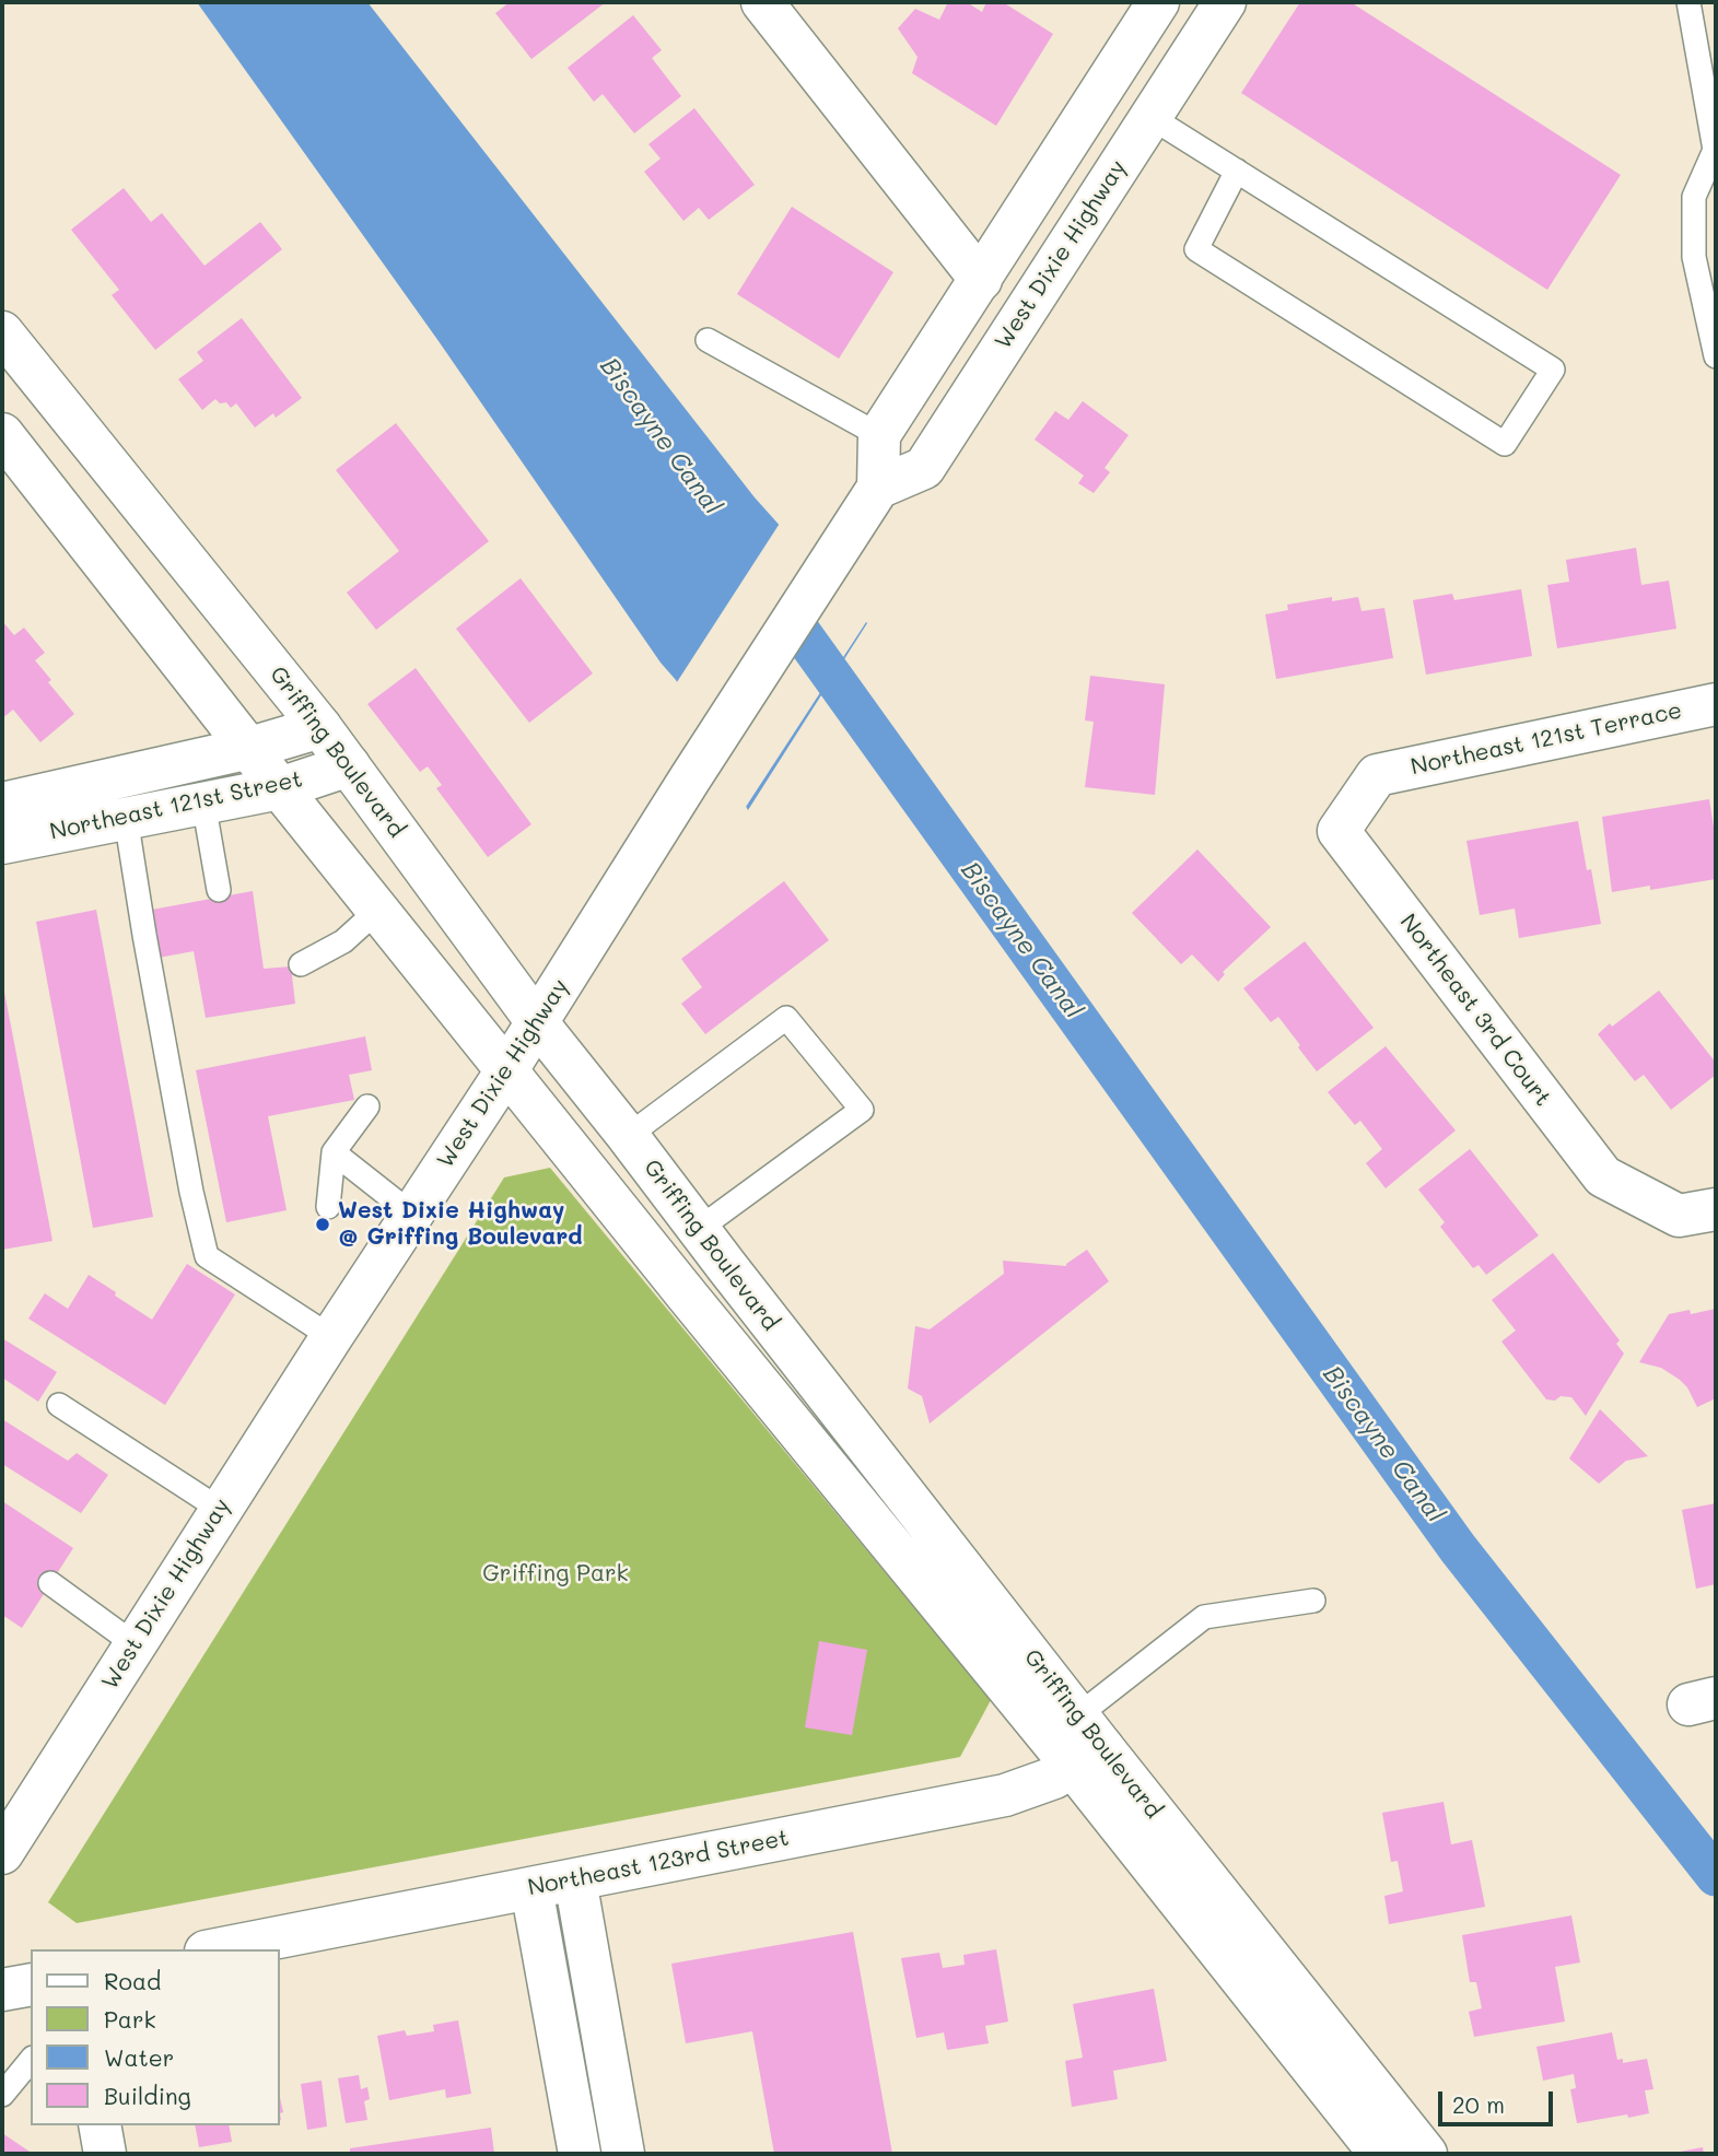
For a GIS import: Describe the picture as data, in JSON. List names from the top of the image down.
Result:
{
  "streets": {
    "street": [
      "West Dixie Highway",
      "Northeast 121st Terrace",
      "Griffing Boulevard",
      "Northeast 121st Street",
      "Northeast 3rd Court",
      "Northeast 123rd Street"
    ]
  },
  "crossings": [
    ["West Dixie Highway", "Griffing Boulevard"],
    ["Northeast 121st Terrace", "Northeast 3rd Court"],
    ["Griffing Boulevard", "Northeast 121st Street"],
    ["Griffing Boulevard", "Northeast 123rd Street"]
  ],
  "water": ["Biscayne Canal"],
  "parks": ["Griffing Park"],
  "places": ["West Dixie Highway @ Griffing Boulevard"],
  "legend": [
    "Road",
    "Park",
    "Water",
    "Building"
  ],
  "scale_bar": "20 m"
}
